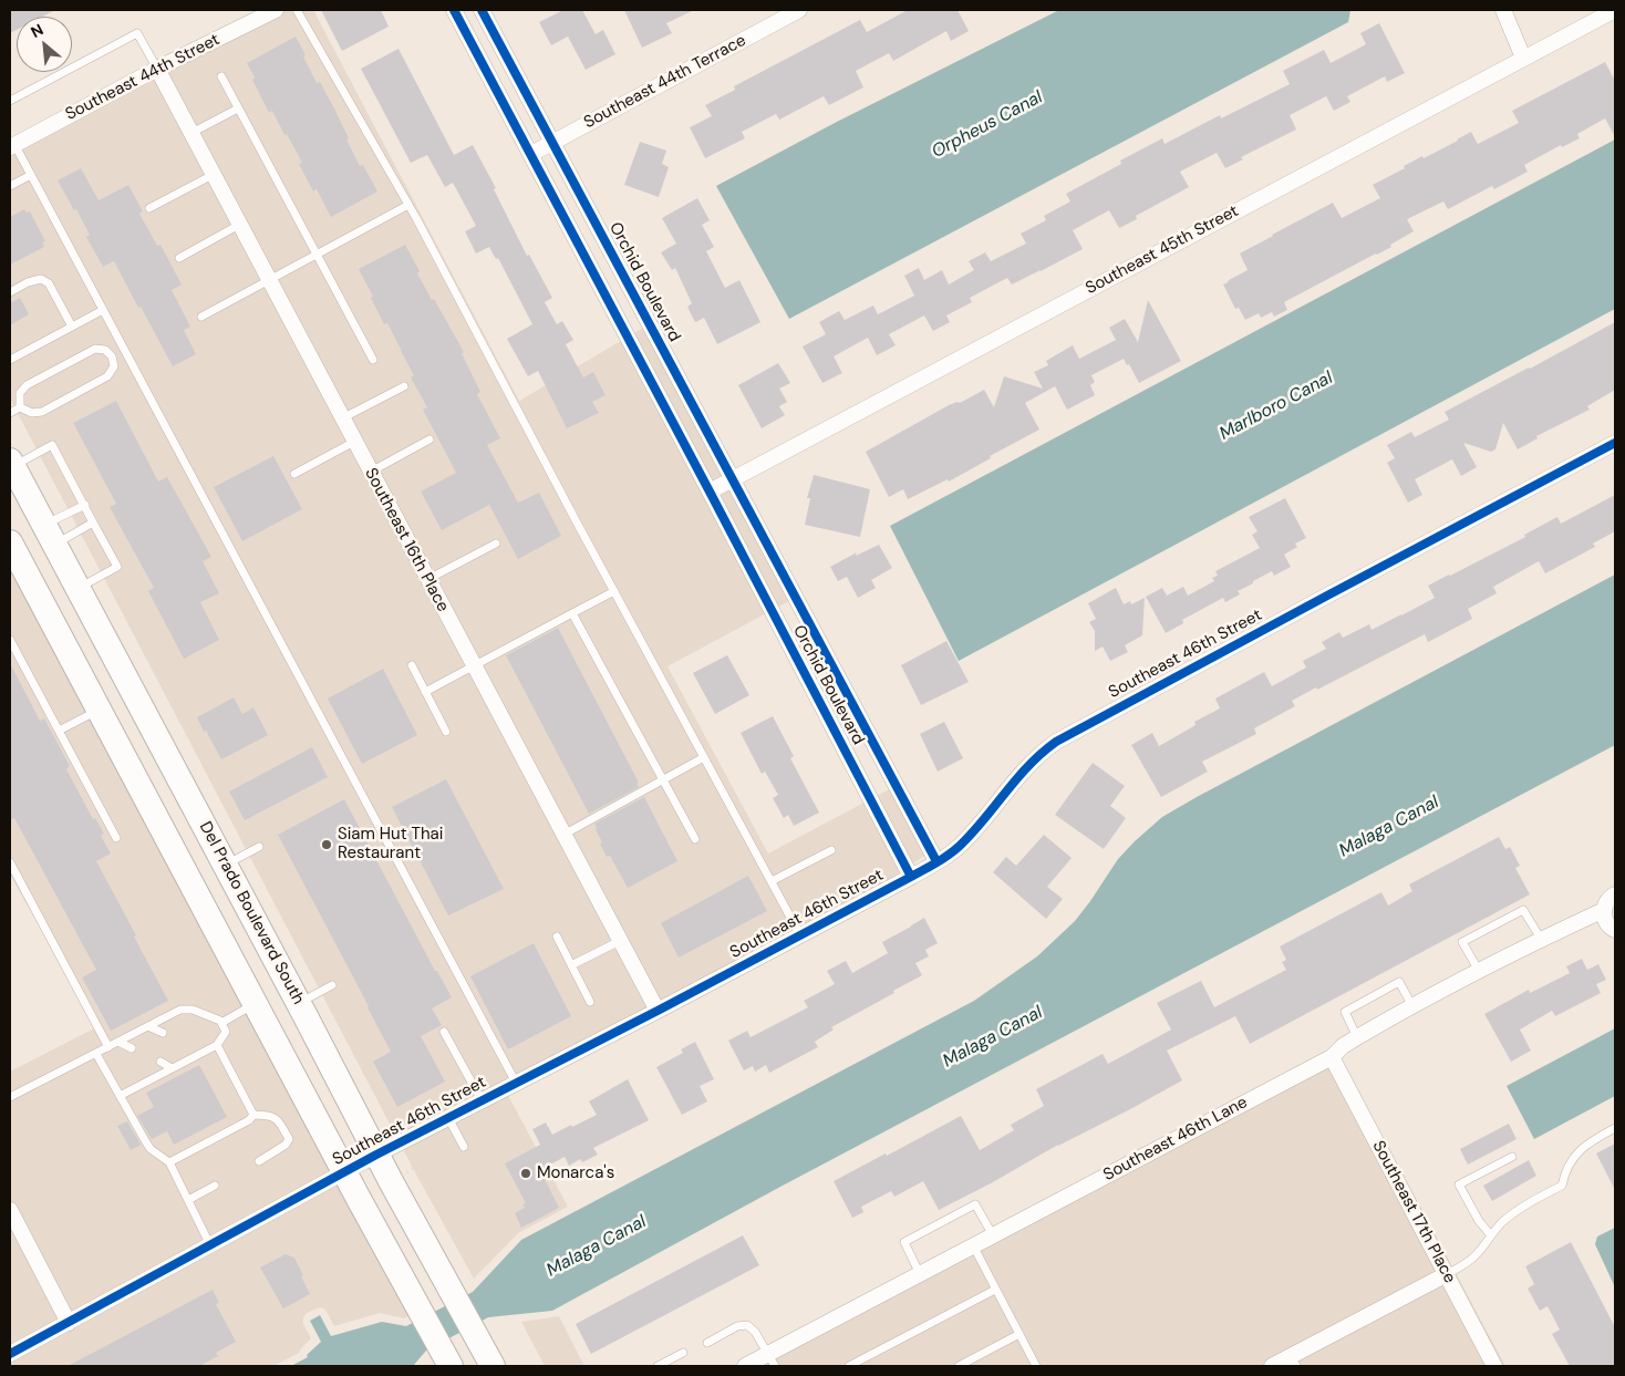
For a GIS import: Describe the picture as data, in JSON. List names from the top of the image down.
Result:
{
  "streets": {
    "main road": ["Del Prado Boulevard South"],
    "street": [
      "Southeast 44th Street",
      "Southeast 44th Terrace",
      "Southeast 45th Street",
      "Orchid Boulevard",
      "Southeast 16th Place",
      "Southeast 46th Street",
      "Southeast 46th Lane",
      "Southeast 17th Place"
    ]
  },
  "crossings": [
    ["Southeast 44th Street", "Southeast 16th Place"],
    ["Southeast 44th Terrace", "Orchid Boulevard"],
    ["Southeast 45th Street", "Orchid Boulevard"],
    ["Orchid Boulevard", "Southeast 46th Street"],
    ["Southeast 16th Place", "Southeast 46th Street"],
    ["Southeast 46th Street", "Del Prado Boulevard South"],
    ["Southeast 46th Lane", "Southeast 17th Place"]
  ],
  "water": ["Orpheus Canal", "Marlboro Canal", "Malaga Canal"],
  "places": ["Siam Hut Thai Restaurant", "Monarca's"],
  "north": "top left"
}
